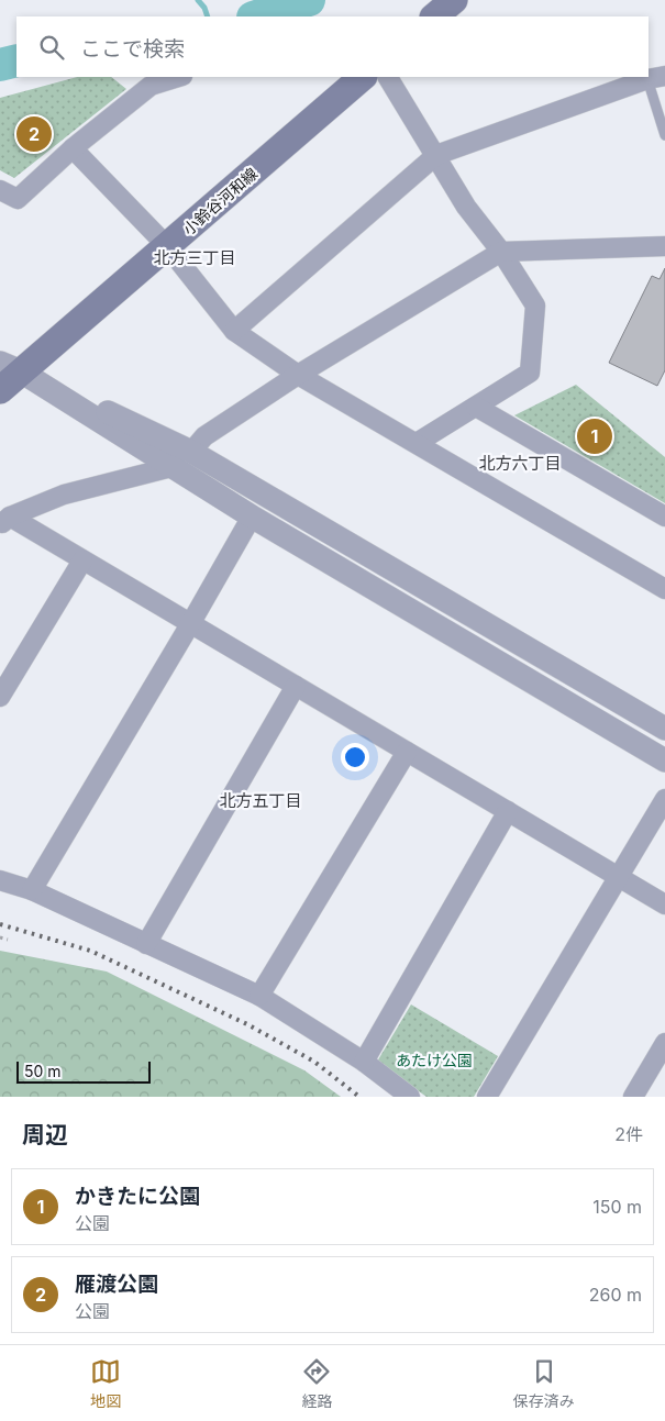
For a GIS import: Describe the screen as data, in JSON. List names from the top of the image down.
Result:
{
  "streets": {
    "main road": ["小鈴谷河和線"]
  },
  "districts": ["北方三丁目", "北方六丁目", "北方五丁目"],
  "parks": ["あたけ公園"],
  "scale_bar": "50 m",
  "page": {
    "search": "ここで検索",
    "pins": ["2", "1"],
    "scale": "50 m",
    "heading": ["周辺", "2件"],
    "list": [
      {
        "mark": "1",
        "name": "かきたに公園",
        "note": "公園",
        "value": "150 m"
      },
      {
        "mark": "2",
        "name": "雁渡公園",
        "note": "公園",
        "value": "260 m"
      }
    ],
    "nav": ["地図", "経路", "保存済み"]
  }
}
